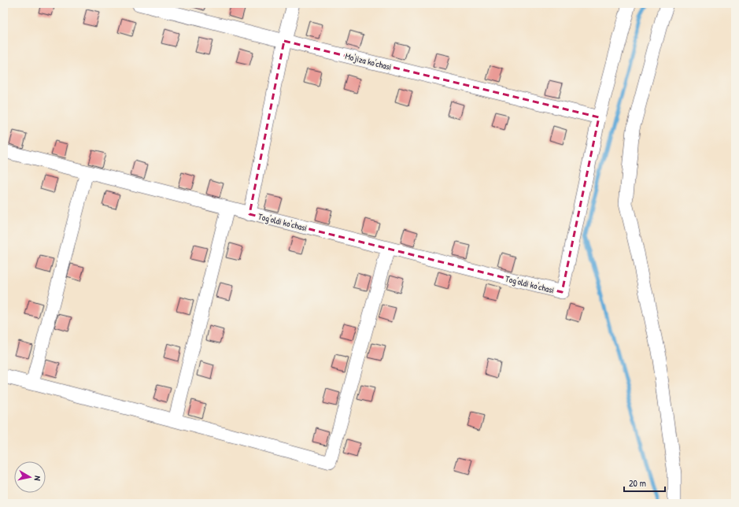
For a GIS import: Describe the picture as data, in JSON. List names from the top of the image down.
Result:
{
  "streets": {
    "street": ["Mo'jiza ko'chasi", "Tog'oldi ko'chasi"]
  },
  "crossings": [
    ["Mo'jiza ko'chasi", "Tog'oldi ko'chasi"]
  ],
  "scale_bar": "20 m",
  "north": "right"
}
